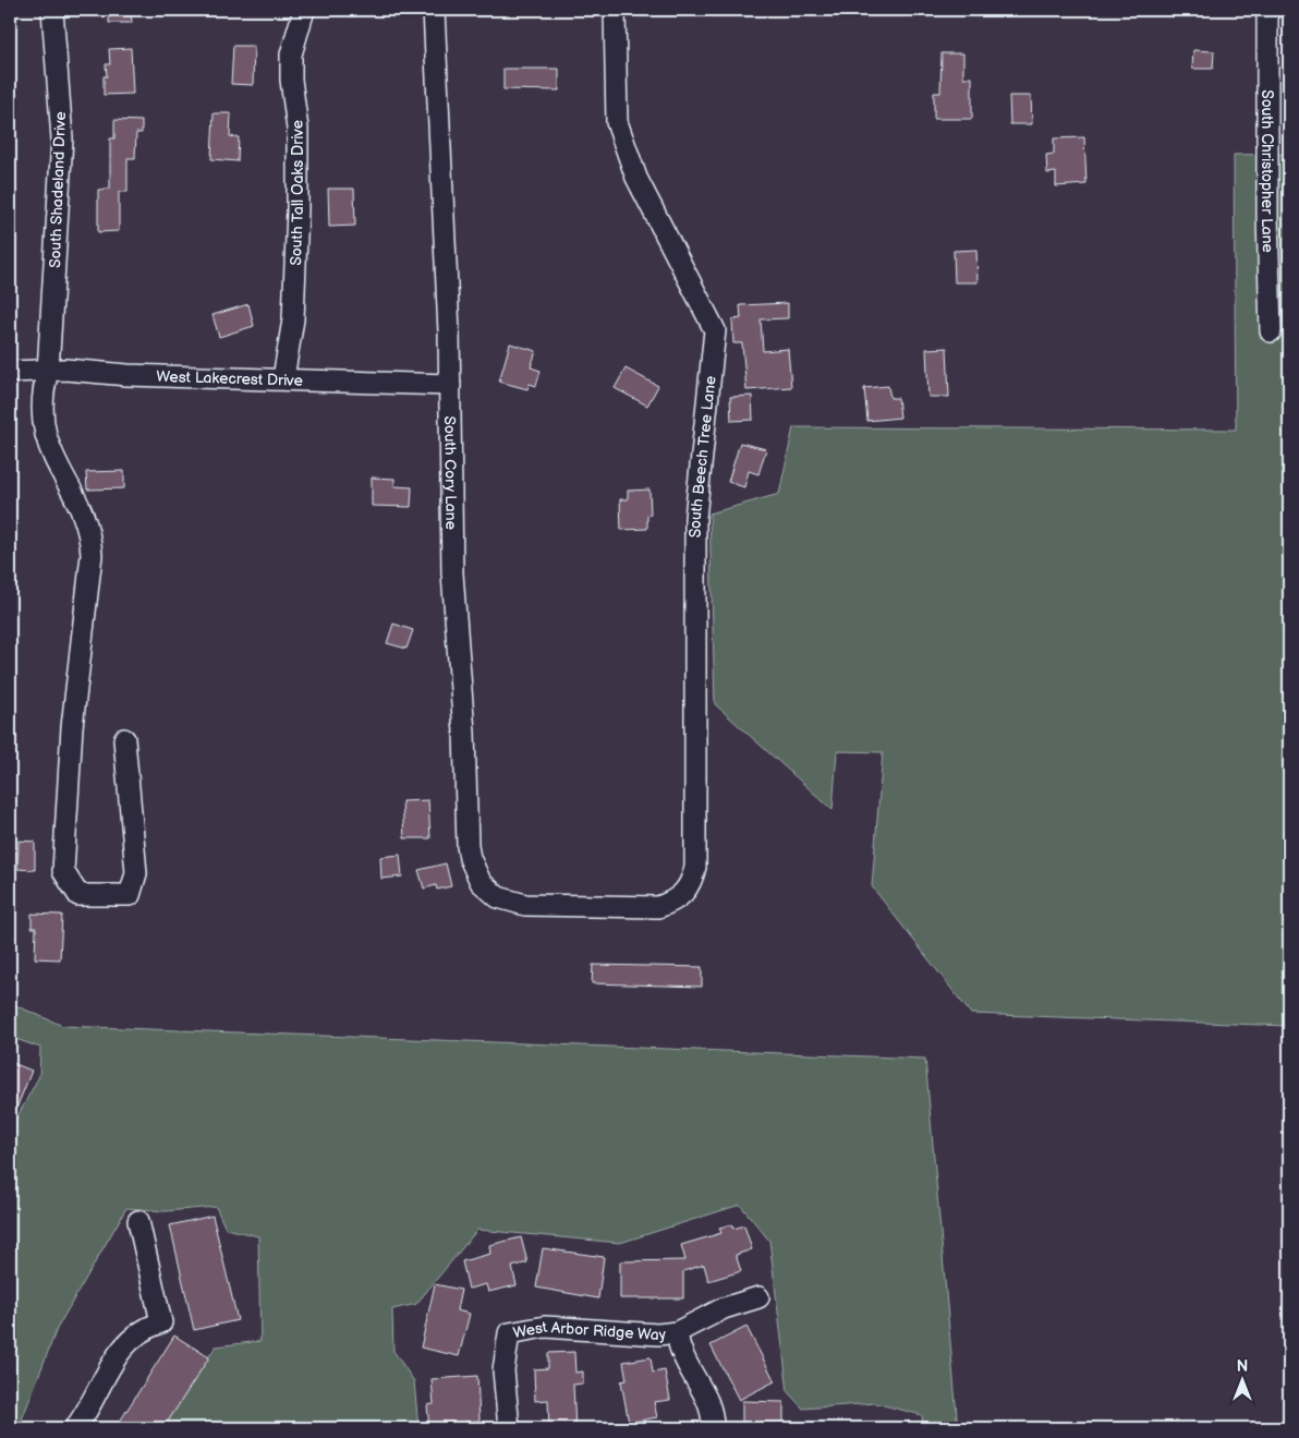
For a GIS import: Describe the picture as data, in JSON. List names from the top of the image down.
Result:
{
  "streets": {
    "street": [
      "South Christopher Lane",
      "South Shadeland Drive",
      "South Tall Oaks Drive",
      "West Lakecrest Drive",
      "South Beech Tree Lane",
      "South Cory Lane",
      "West Arbor Ridge Way"
    ]
  },
  "crossings": [
    ["South Shadeland Drive", "West Lakecrest Drive"],
    ["South Tall Oaks Drive", "West Lakecrest Drive"],
    ["West Lakecrest Drive", "South Cory Lane"],
    ["South Beech Tree Lane", "South Cory Lane"]
  ],
  "north": "top"
}
